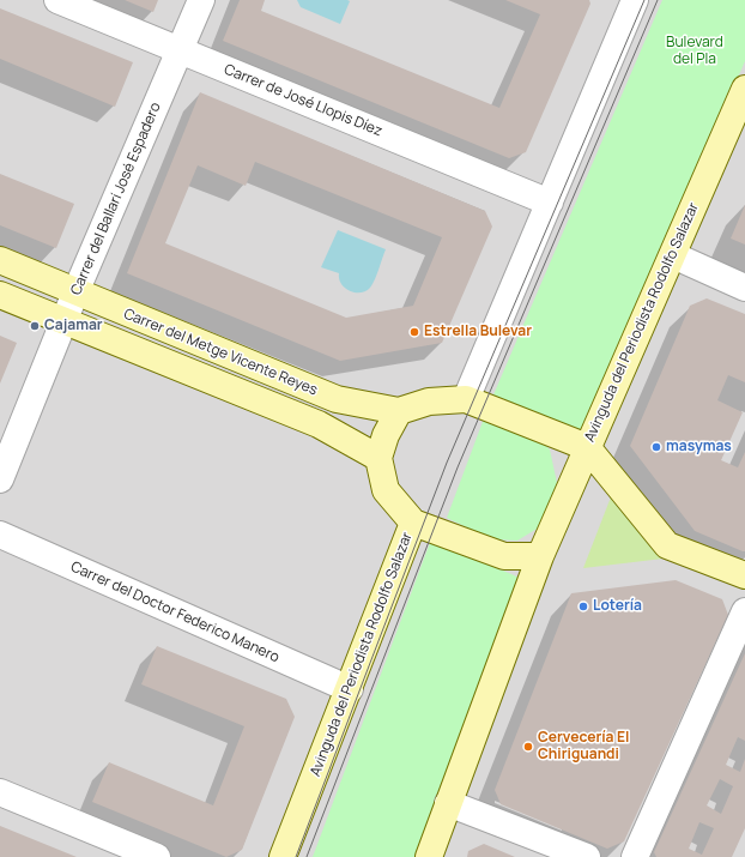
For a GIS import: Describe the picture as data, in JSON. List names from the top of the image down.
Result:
{
  "streets": {
    "street": [
      "Carrer de José Llopis Díez",
      "Carrer del Ballarí José Espadero",
      "Avinguda del Periodista Rodolfo Salazar",
      "Carrer del Metge Vicente Reyes",
      "Carrer del Doctor Federico Manero"
    ]
  },
  "crossings": [
    ["Carrer de José Llopis Díez", "Carrer del Ballarí José Espadero"],
    ["Carrer del Ballarí José Espadero", "Carrer del Metge Vicente Reyes"],
    ["Avinguda del Periodista Rodolfo Salazar", "Carrer del Doctor Federico Manero"]
  ],
  "parks": ["Bulevard del Pla"],
  "places": [
    "Cajamar",
    "Estrella Bulevar",
    "masymas",
    "Lotería",
    "Cervecería El Chiriguandi"
  ]
}
